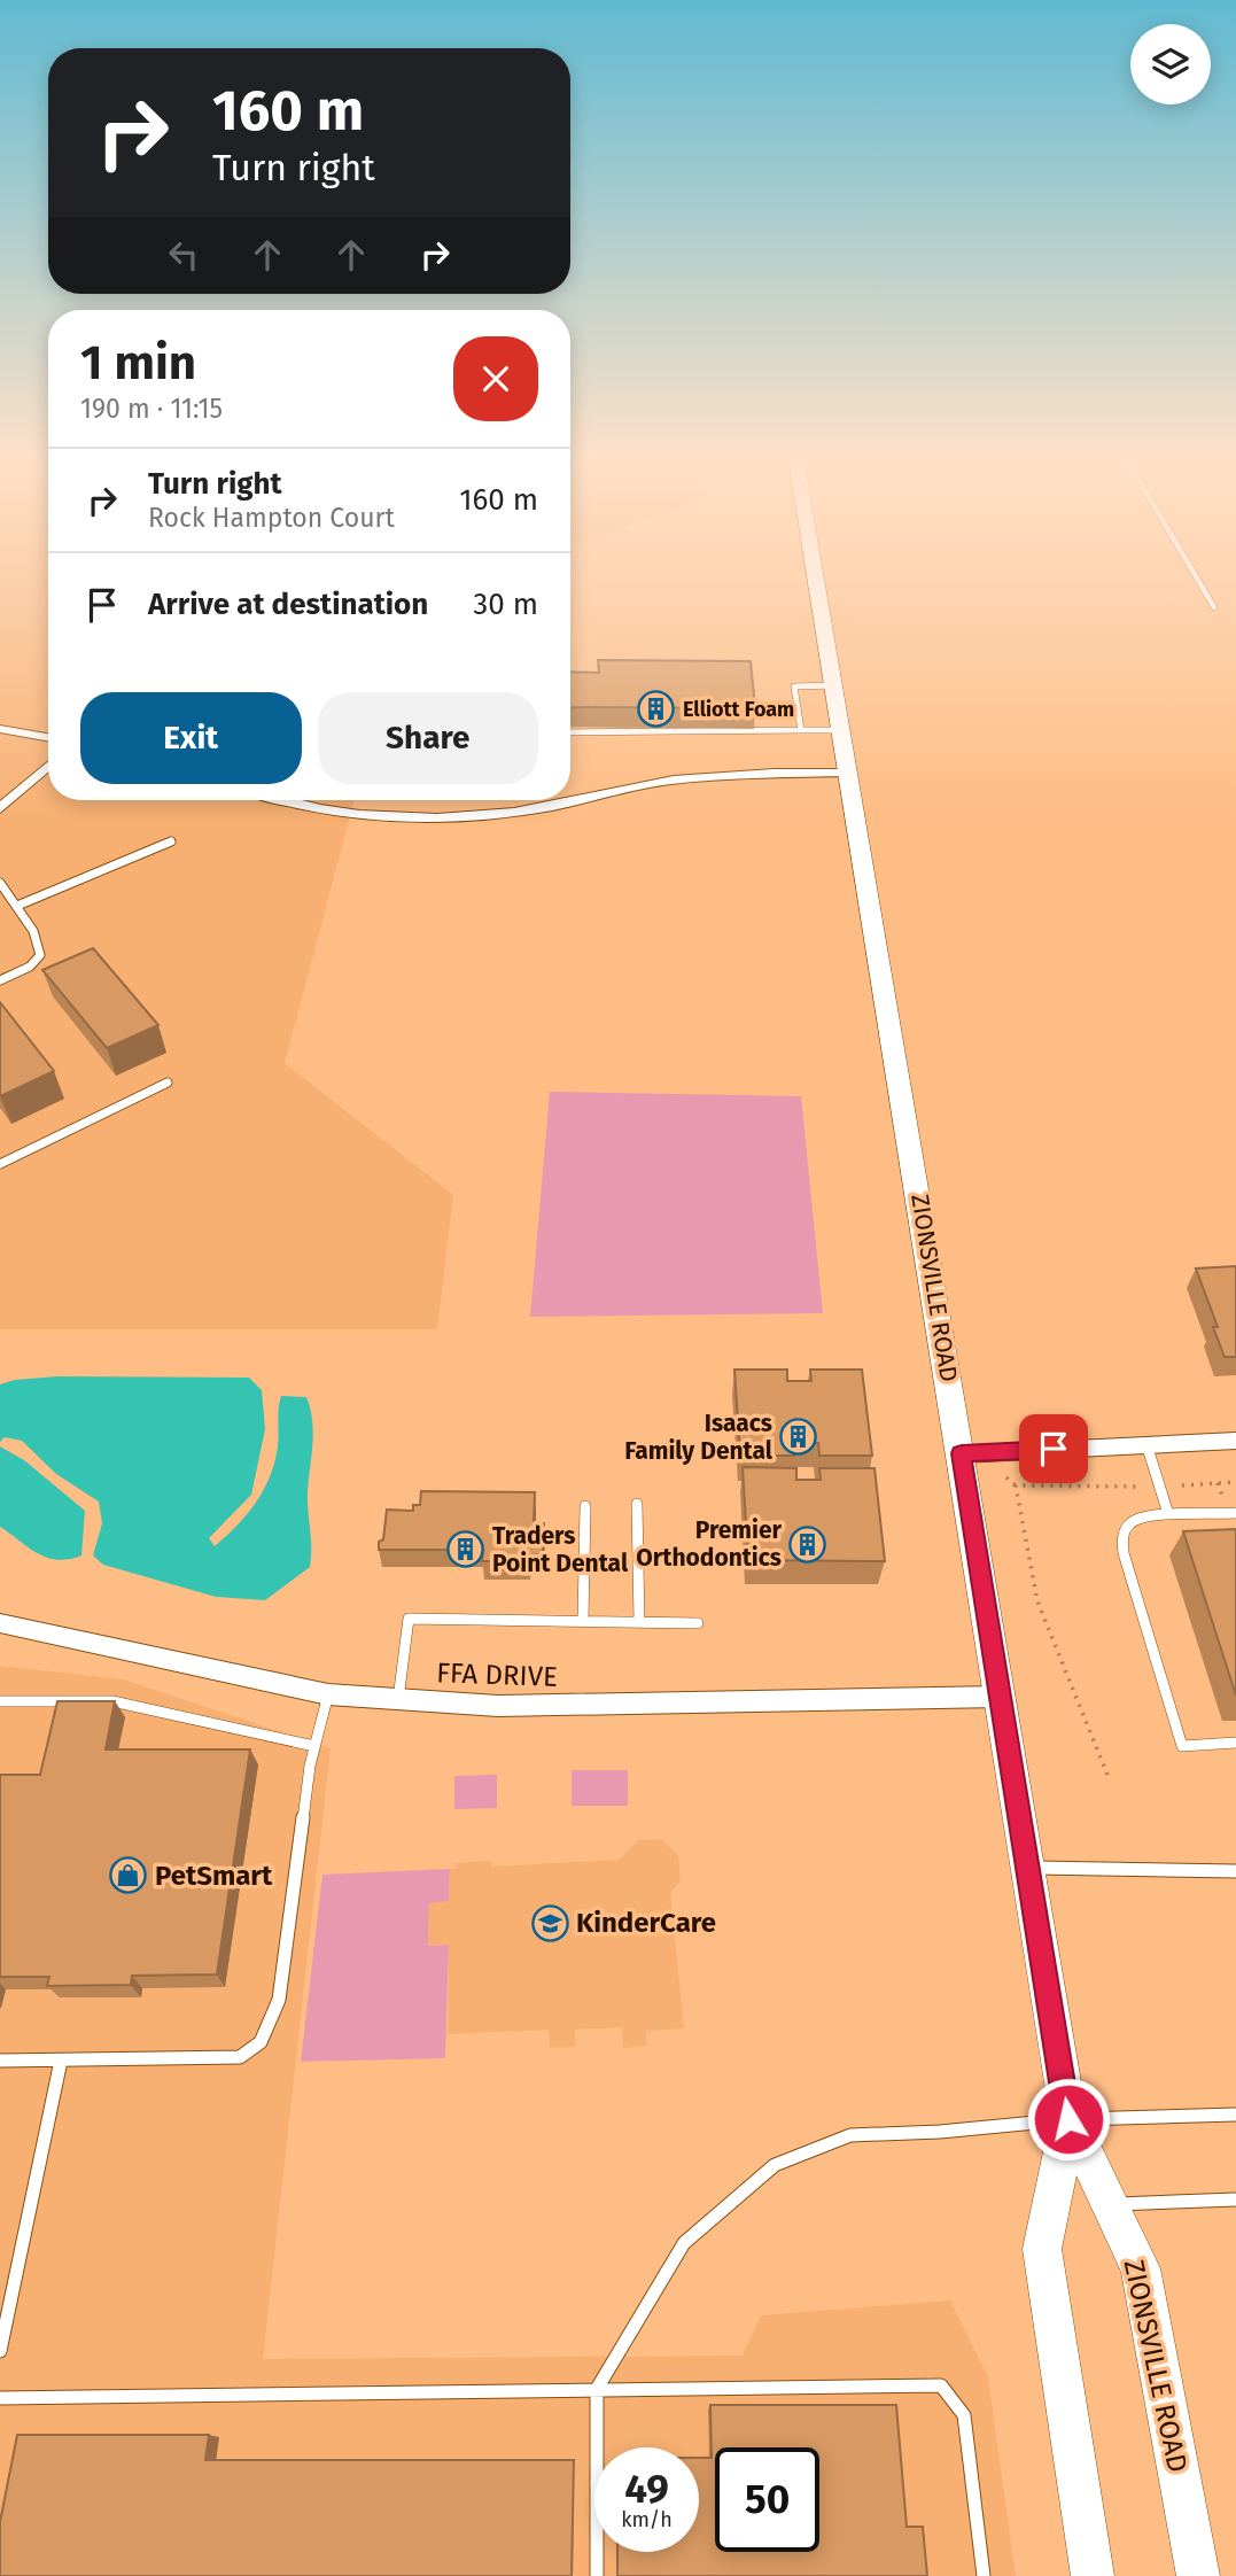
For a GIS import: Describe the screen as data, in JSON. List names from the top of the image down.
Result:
{
  "streets": {
    "main road": ["ZIONSVILLE ROAD"],
    "street": ["FFA DRIVE"]
  },
  "crossings": [
    ["ZIONSVILLE ROAD", "FFA DRIVE"]
  ],
  "places": {
    "building": [
      "Elliott Foam",
      "Isaacs Family Dental",
      "Premier Orthodontics",
      "Traders Point Dental"
    ],
    "shop": ["PetSmart"],
    "school or university": ["KinderCare"]
  },
  "page": {
    "turn": ["160 m", "Turn right"],
    "heading": ["1 min", "190 m · 11:15"],
    "list": [
      {
        "name": "Turn right",
        "note": "Rock Hampton Court",
        "value": "160 m"
      },
      {
        "name": "Arrive at destination",
        "value": "30 m"
      }
    ],
    "buttons": ["Exit", "Share"],
    "speed": "49 km/h",
    "limit": "50"
  }
}
